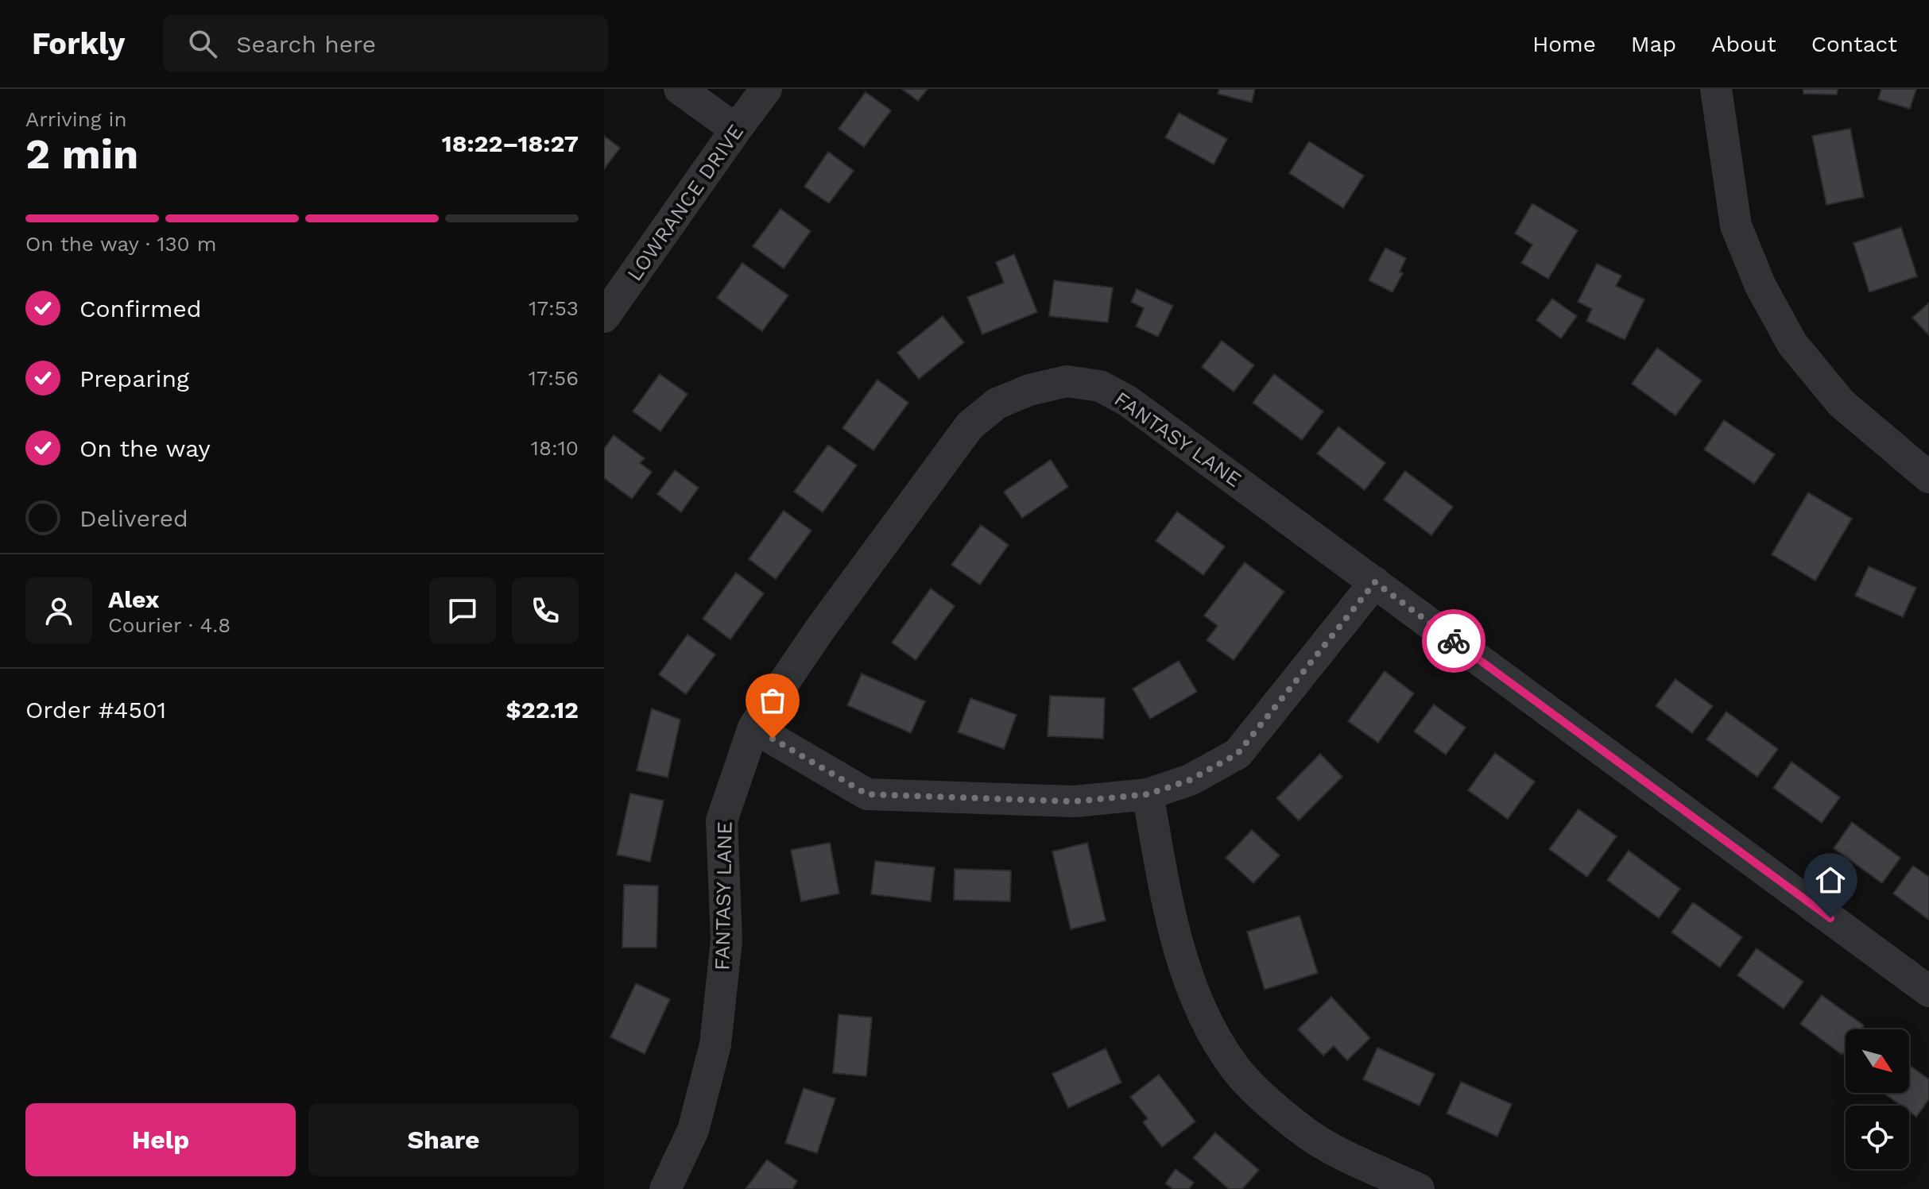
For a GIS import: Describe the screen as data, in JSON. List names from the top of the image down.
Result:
{
  "streets": {
    "street": ["LOWRANCE DRIVE", "FANTASY LANE"]
  },
  "north": "bottom right",
  "page": {
    "header": "Forkly",
    "search": "Search here",
    "nav": [
      "Home",
      "Map",
      "About",
      "Contact"
    ],
    "heading": ["2 min", "Arriving in", "18:22–18:27"],
    "panel": [
      "Alex",
      "Courier · 4.8",
      "Order #4501",
      "$22.12"
    ],
    "bar": "On the way · 130 m",
    "list": [
      ["Confirmed", "17:53"],
      ["Preparing", "17:56"],
      ["On the way", "18:10"],
      "Delivered"
    ],
    "buttons": ["Help", "Share"]
  }
}
